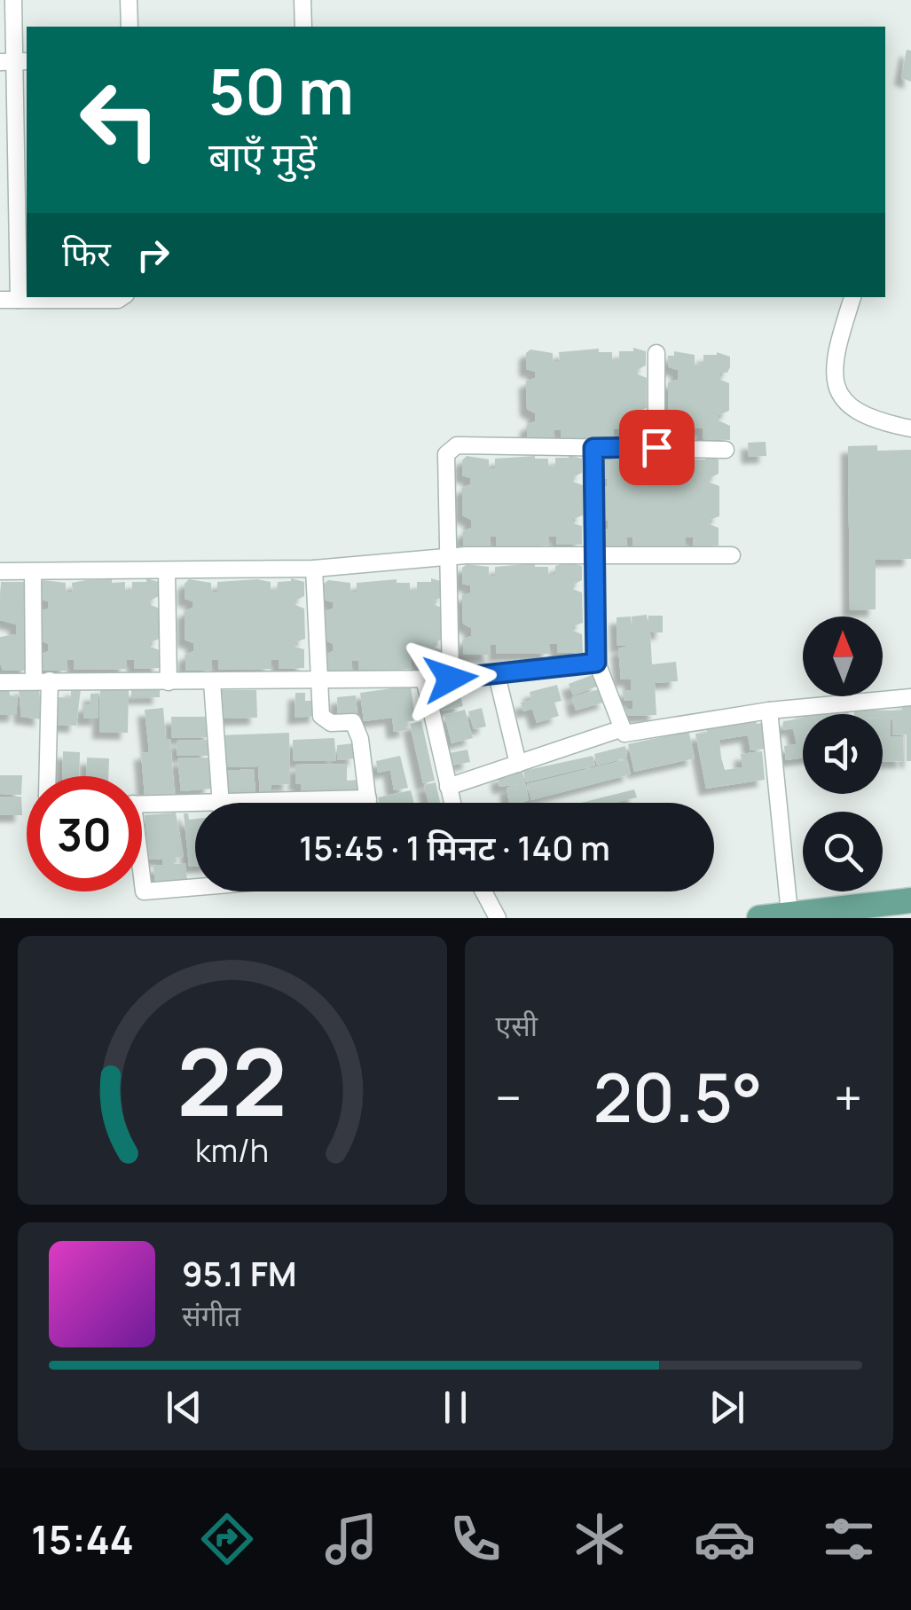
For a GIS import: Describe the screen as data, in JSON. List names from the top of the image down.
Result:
{
  "north": "top",
  "page": {
    "turn": ["50 m", "बाएँ मुड़ें"],
    "then": "फिर",
    "limit": "30",
    "trip": "15:45 · 1 मिनट · 140 m",
    "tile": "एसी",
    "heat": ["−", "20.5°", "+"],
    "song": ["95.1 FM", "संगीत"],
    "tabs": "15:44",
    "gauge": ["22", "km/h"]
  }
}
